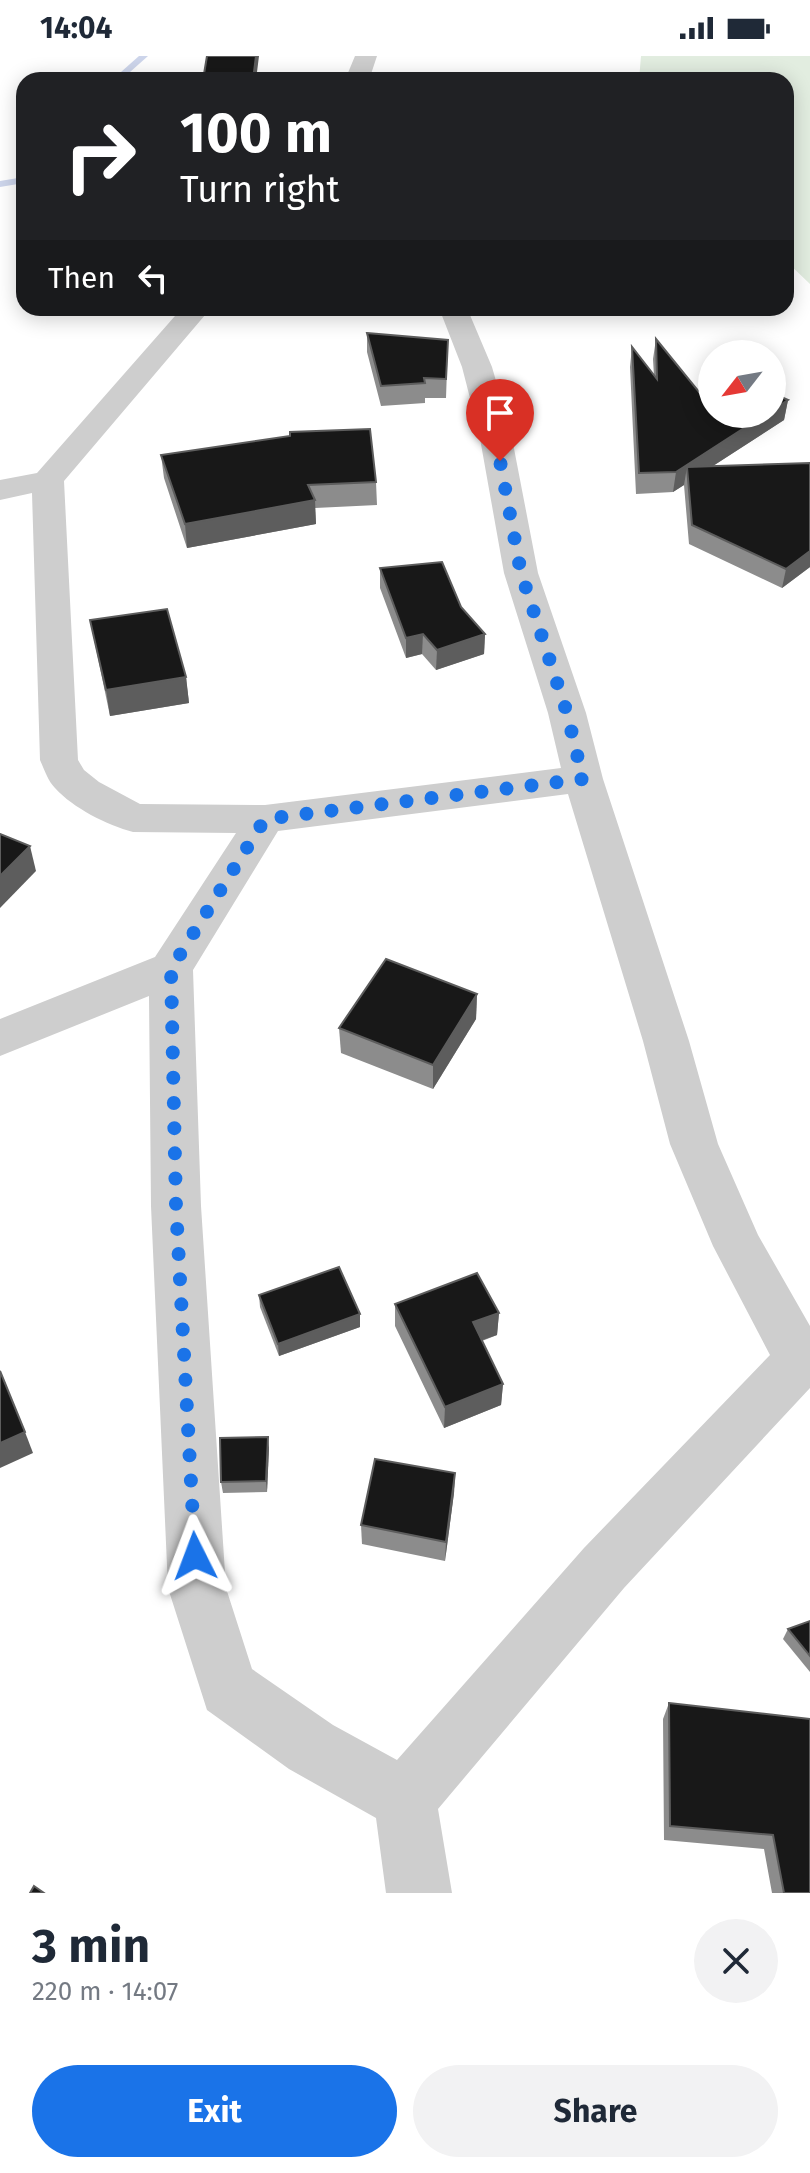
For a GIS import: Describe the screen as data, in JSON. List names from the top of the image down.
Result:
{
  "north": "bottom left",
  "page": {
    "status": "14:04",
    "turn": ["100 m", "Turn right"],
    "then": "Then",
    "heading": ["3 min", "220 m · 14:07"],
    "buttons": ["Exit", "Share"]
  }
}
